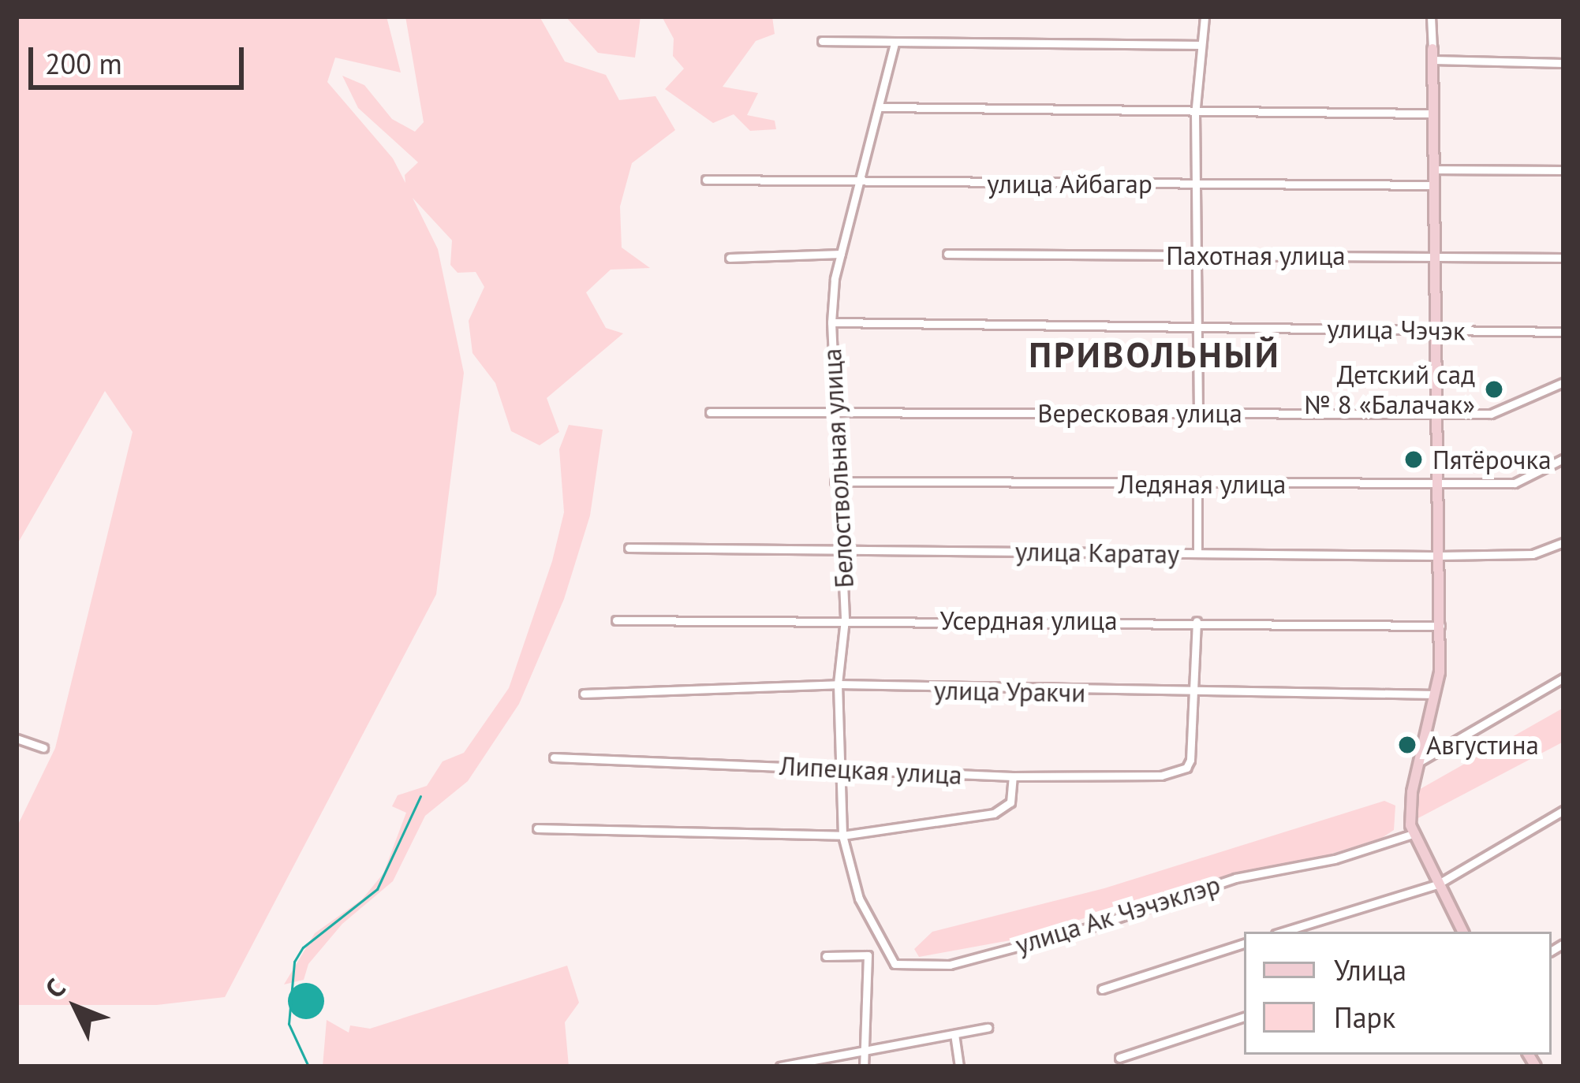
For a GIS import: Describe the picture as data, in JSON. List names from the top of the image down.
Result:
{
  "streets": {
    "street": [
      "улица Айбагар",
      "Пахотная улица",
      "улица Чэчэк",
      "Вересковая улица",
      "Белоствольная улица",
      "Ледяная улица",
      "улица Каратау",
      "Усердная улица",
      "улица Уракчи",
      "Липецкая улица",
      "улица Ак Чэчэклэр"
    ]
  },
  "crossings": [
    ["улица Айбагар", "Белоствольная улица"],
    ["улица Чэчэк", "Белоствольная улица"],
    ["Вересковая улица", "Белоствольная улица"],
    ["Белоствольная улица", "Ледяная улица"],
    ["Белоствольная улица", "улица Каратау"],
    ["Белоствольная улица", "Усердная улица"],
    ["Белоствольная улица", "улица Уракчи"],
    ["Белоствольная улица", "Липецкая улица"],
    ["Белоствольная улица", "улица Ак Чэчэклэр"],
    ["улица Уракчи", "Липецкая улица"]
  ],
  "districts": ["ПРИВОЛЬНЫЙ"],
  "places": ["Детский сад № 8 «Балачак»", "Пятёрочка", "Августина"],
  "legend": ["Улица", "Парк"],
  "scale_bar": "200 m",
  "north": "top left"
}
